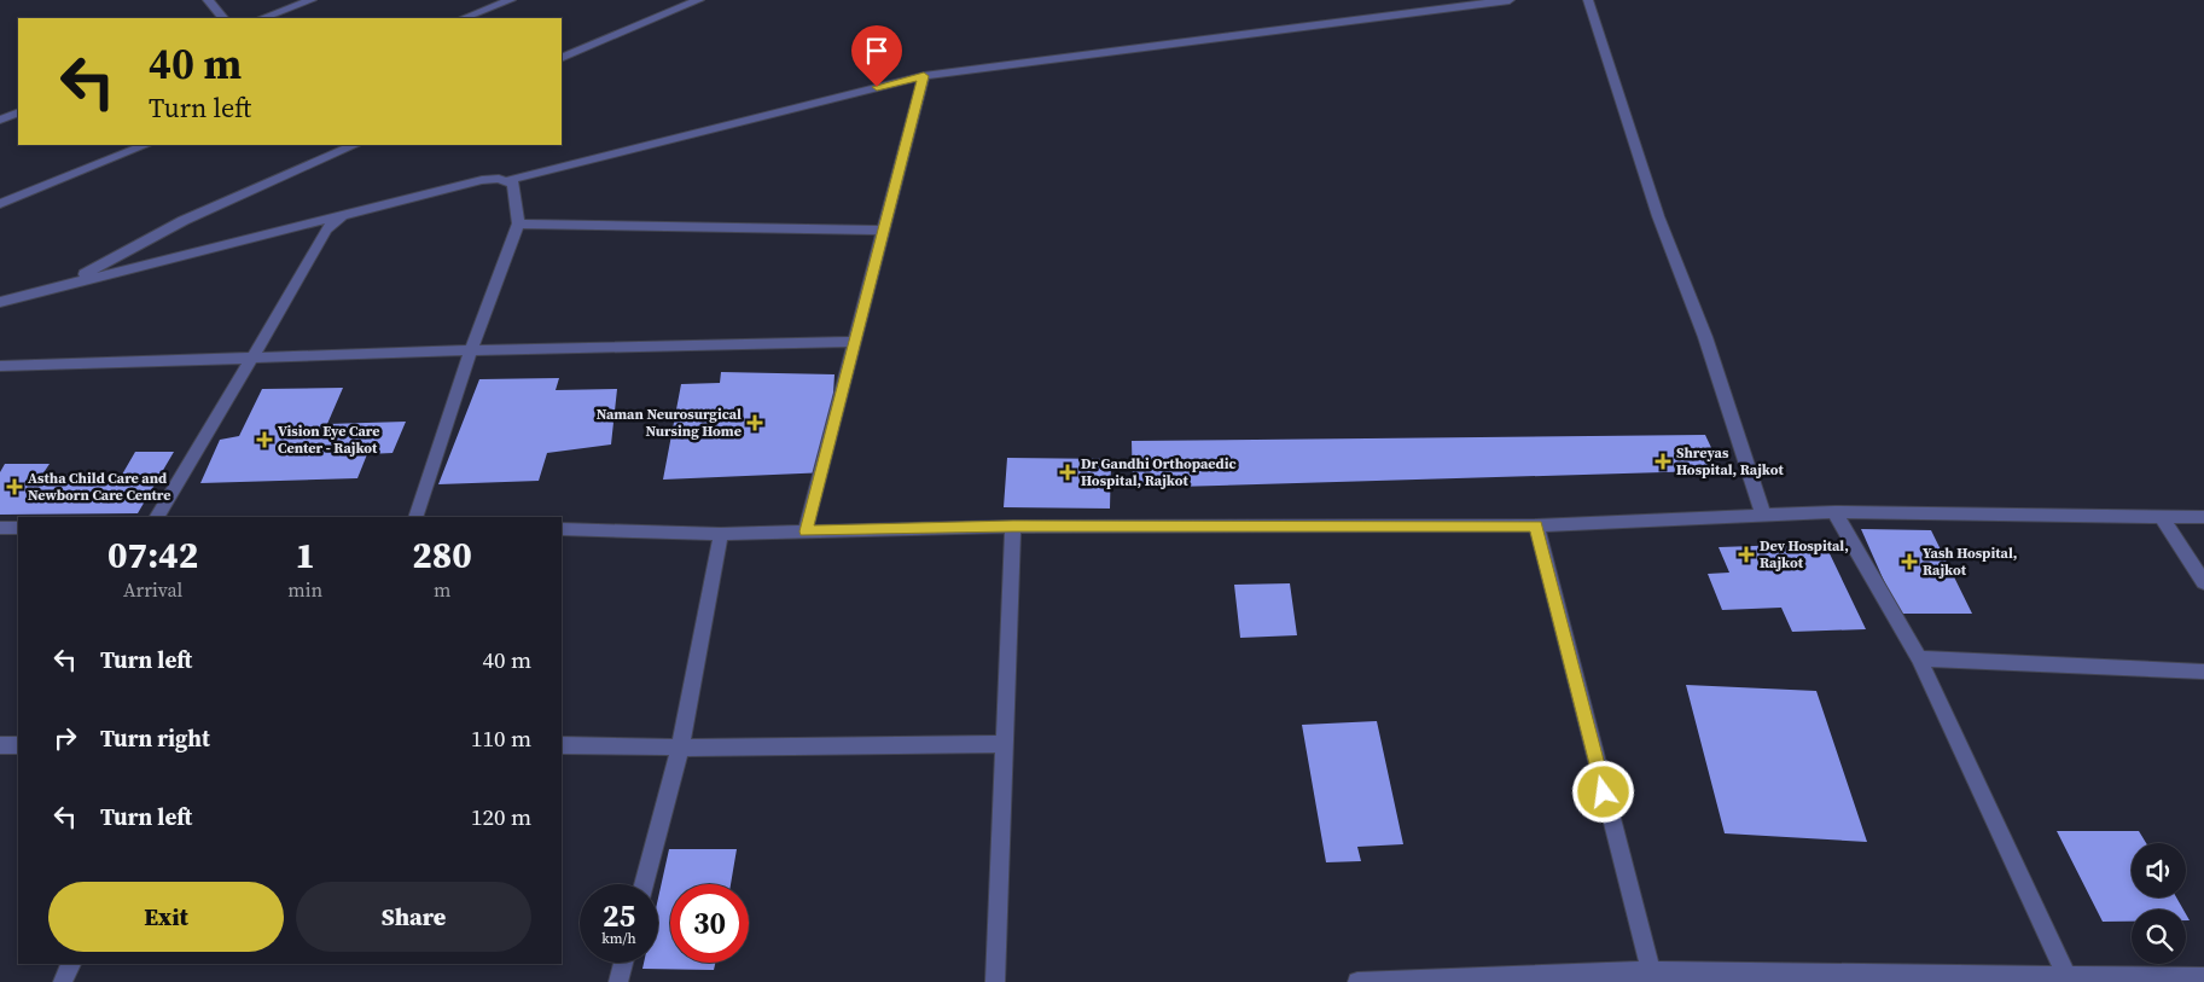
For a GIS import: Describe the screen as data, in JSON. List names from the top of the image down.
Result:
{
  "places": {
    "health": [
      "Naman Neurosurgical Nursing Home",
      "Vision Eye Care Center - Rajkot",
      "Shreyas Hospital, Rajkot",
      "Dr Gandhi Orthopaedic Hospital, Rajkot",
      "Astha Child Care and Newborn Care Centre",
      "Dev Hospital, Rajkot",
      "Yash Hospital, Rajkot"
    ]
  },
  "page": {
    "turn": ["40 m", "Turn left"],
    "eta": [
      "07:42",
      "Arrival",
      "1",
      "min",
      "280",
      "m"
    ],
    "list": [
      {
        "name": "Turn left",
        "value": "40 m"
      },
      {
        "name": "Turn right",
        "value": "110 m"
      },
      {
        "name": "Turn left",
        "value": "120 m"
      }
    ],
    "buttons": ["Exit", "Share"],
    "speed": "25 km/h",
    "limit": "30"
  }
}
